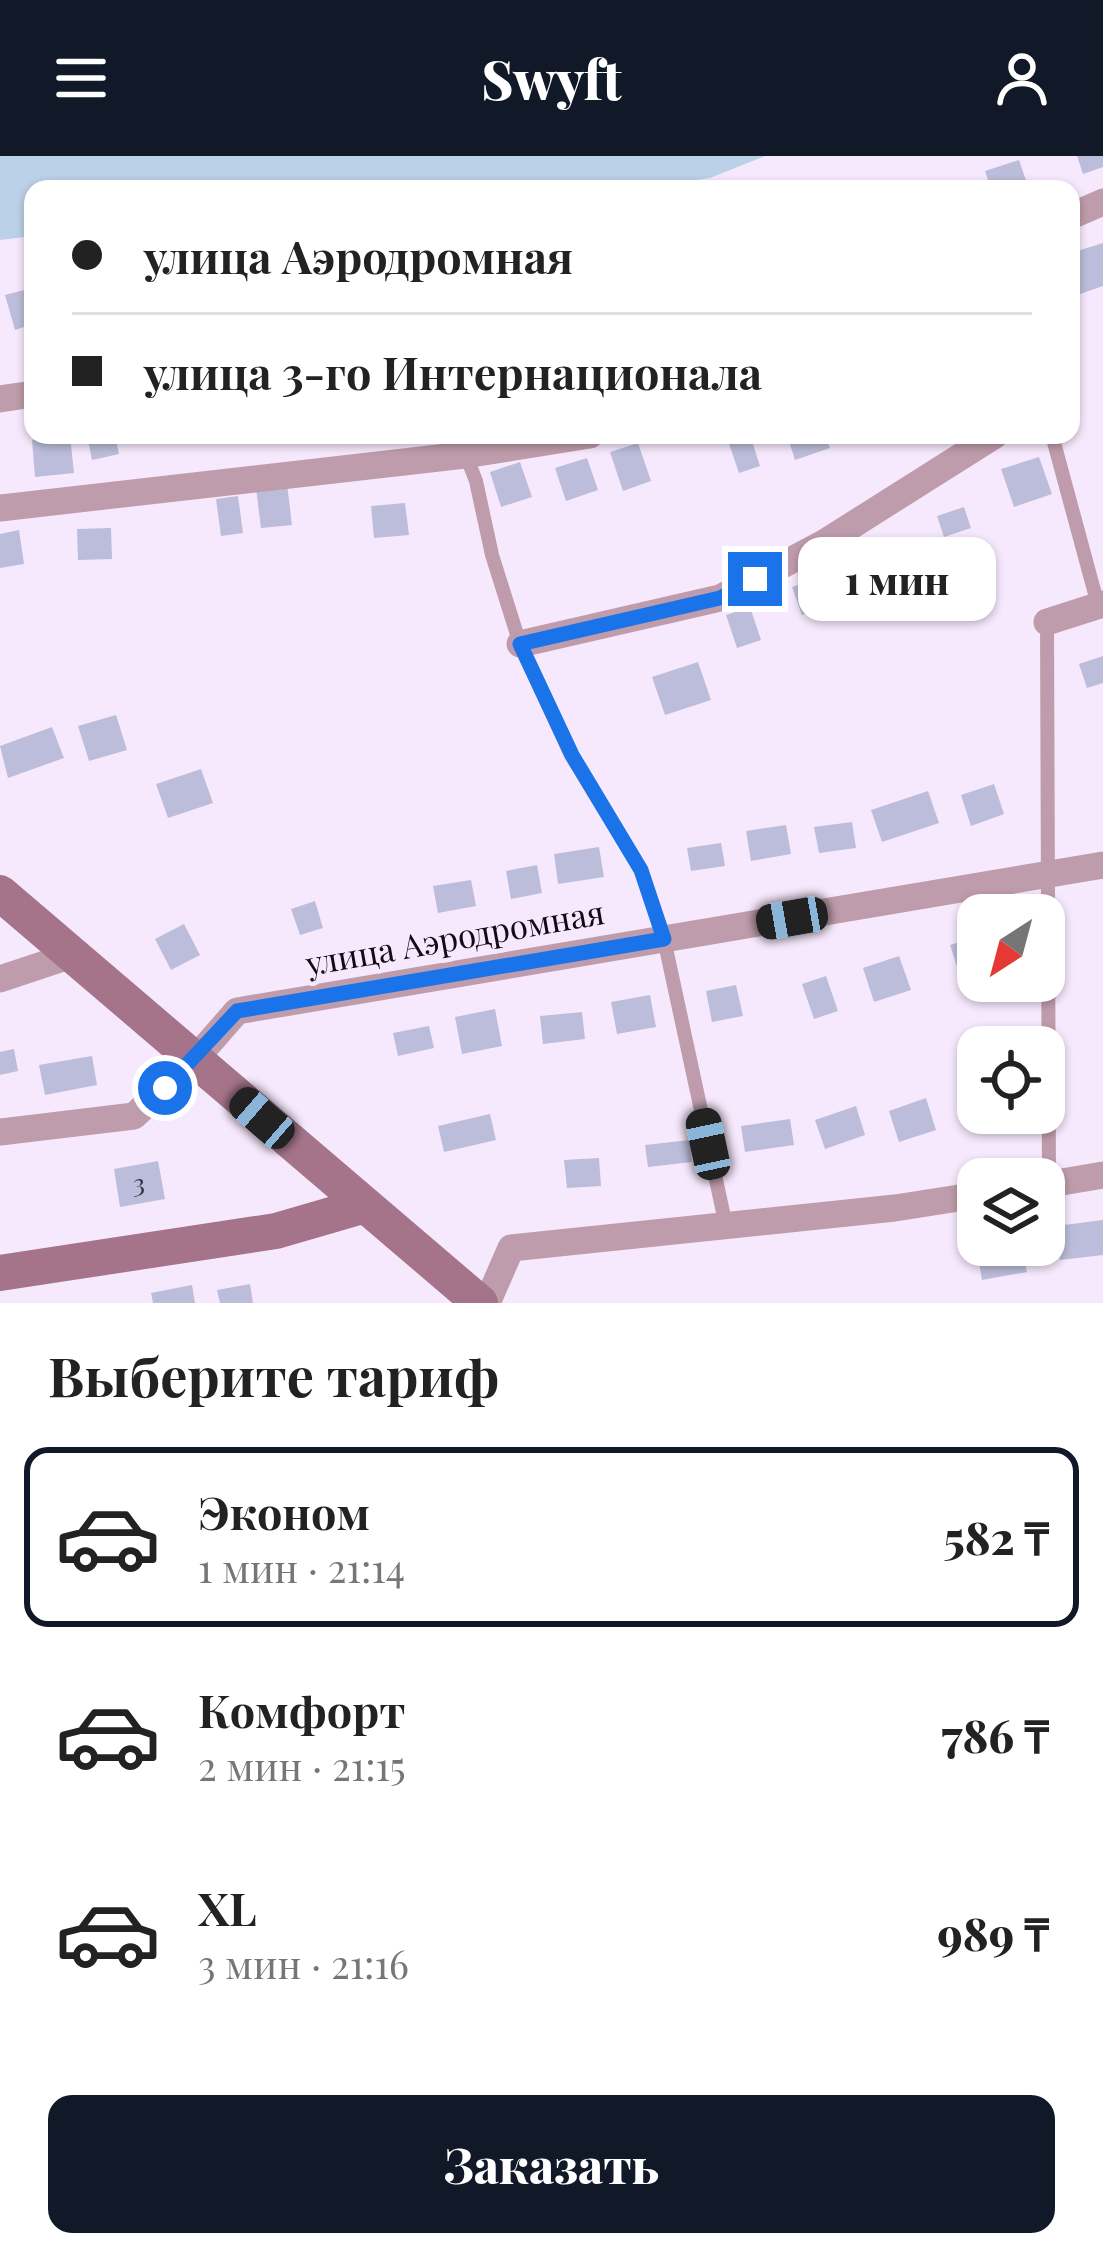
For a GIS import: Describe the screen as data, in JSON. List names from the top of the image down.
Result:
{
  "streets": {
    "street": ["улица Аэродромная"]
  },
  "house_numbers": ["3"],
  "north": "bottom left",
  "page": {
    "header": "Swyft",
    "banner": ["улица Аэродромная", "улица 3-го Интернационала"],
    "bubble": "1 мин",
    "heading": "Выберите тариф",
    "list": [
      {
        "name": "Эконом",
        "note": "1 мин · 21:14",
        "value": "582 ₸"
      },
      {
        "name": "Комфорт",
        "note": "2 мин · 21:15",
        "value": "786 ₸"
      },
      {
        "name": "XL",
        "note": "3 мин · 21:16",
        "value": "989 ₸"
      }
    ],
    "buttons": "Заказать"
  }
}
